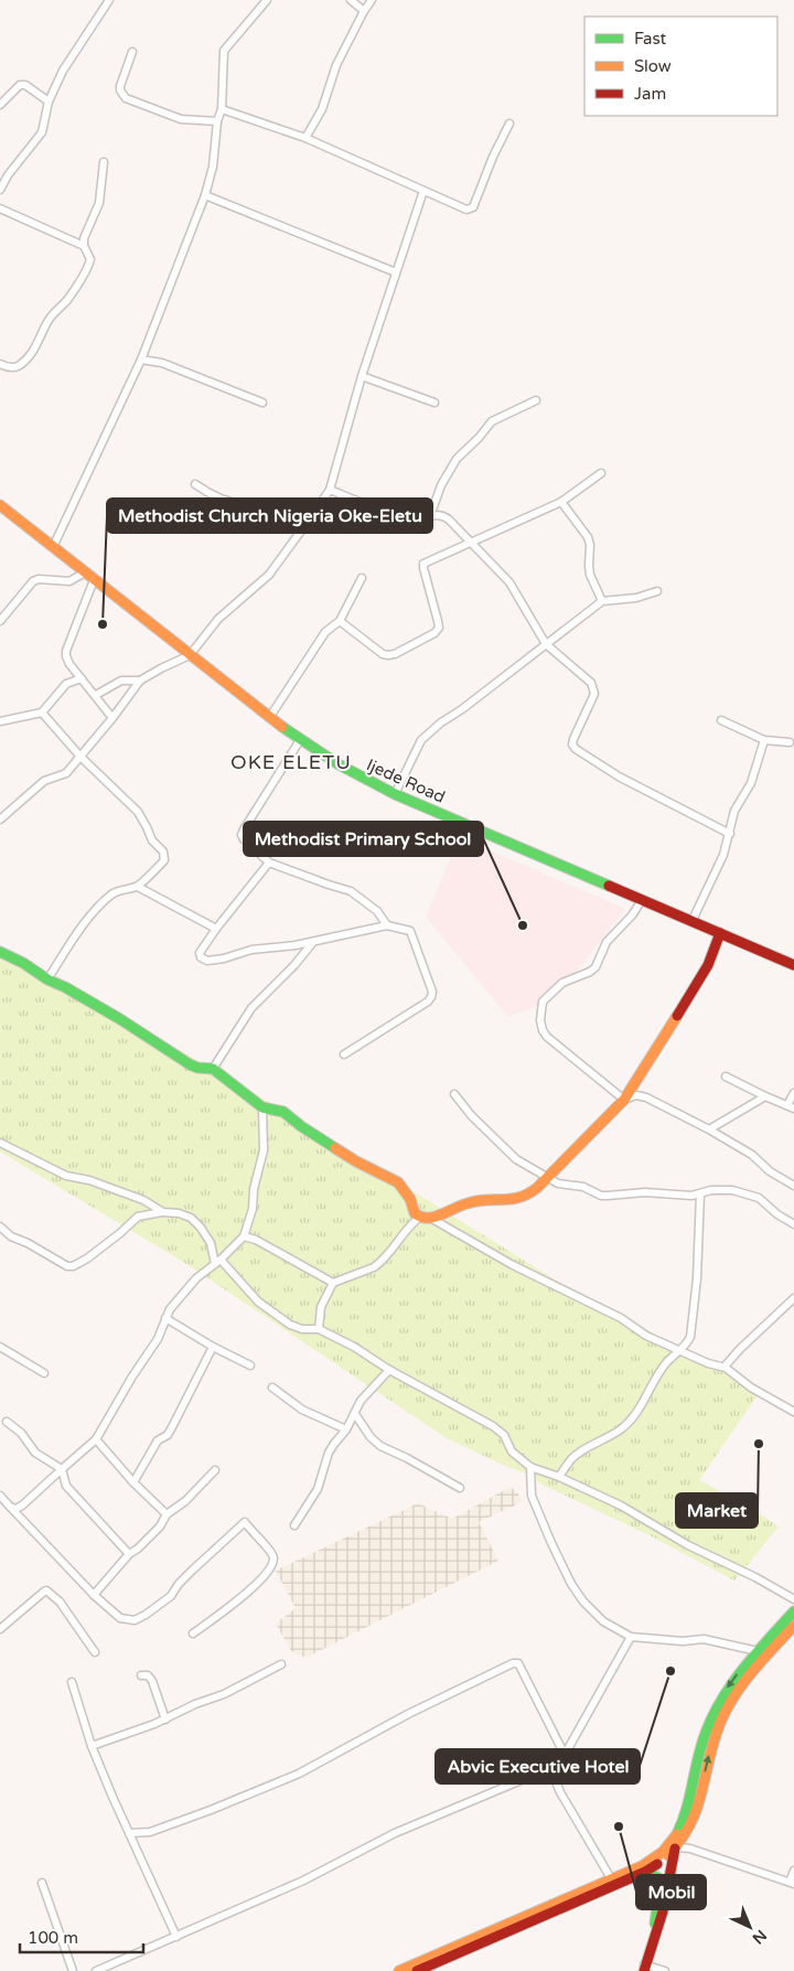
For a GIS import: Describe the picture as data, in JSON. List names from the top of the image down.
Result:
{
  "streets": {
    "main road": ["Ijede Road"]
  },
  "districts": ["OKE ELETU"],
  "places": [
    "Methodist Church Nigeria Oke-Eletu",
    "Methodist Primary School",
    "Market",
    "Abvic Executive Hotel",
    "Mobil"
  ],
  "legend": ["Fast", "Slow", "Jam"],
  "scale_bar": "100 m",
  "north": "bottom right"
}
